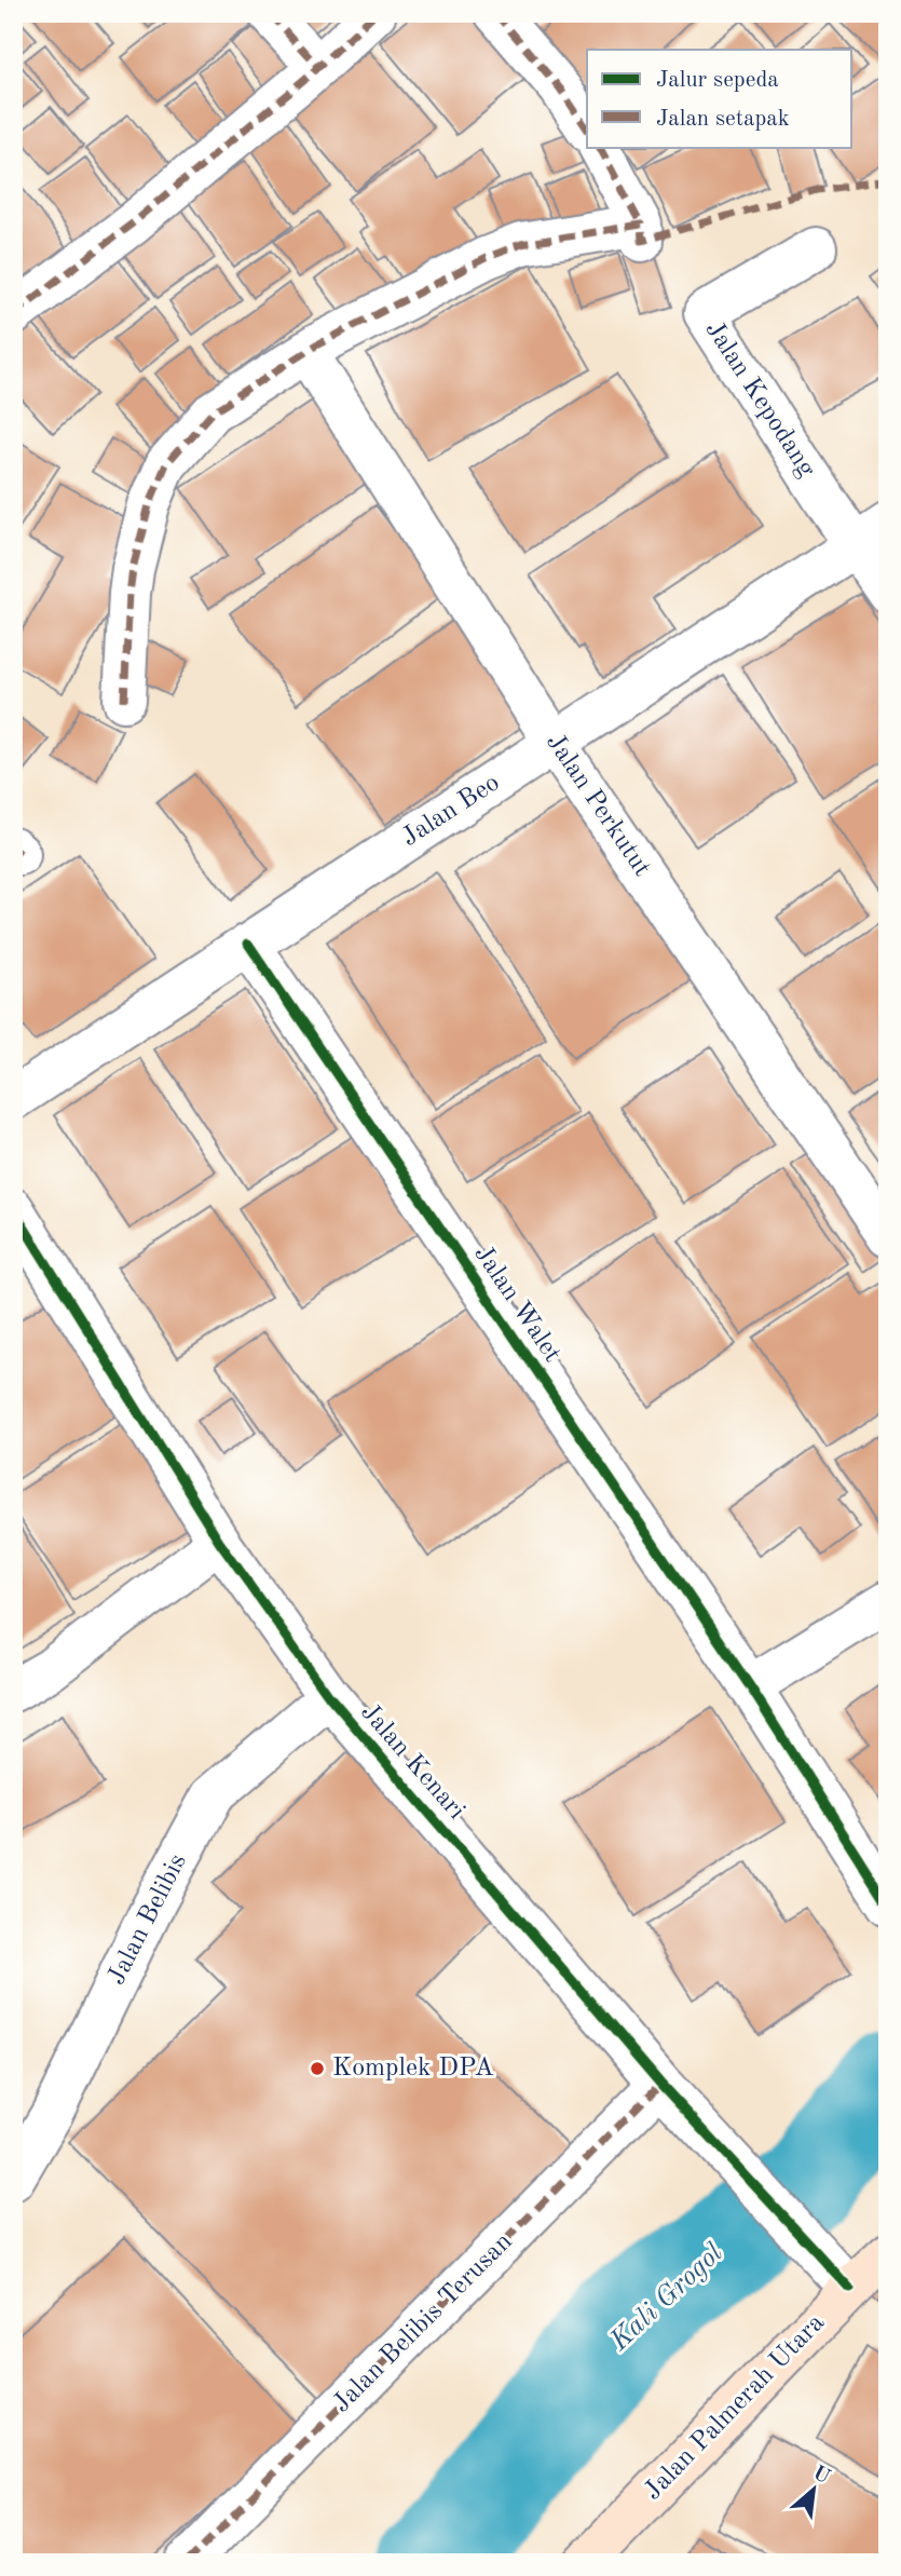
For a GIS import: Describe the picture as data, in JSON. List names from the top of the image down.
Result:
{
  "streets": {
    "street": [
      "Jalan Kepodang",
      "Jalan Perkutut",
      "Jalan Beo",
      "Jalan Walet",
      "Jalan Kenari",
      "Jalan Belibis",
      "Jalan Belibis Terusan",
      "Jalan Palmerah Utara"
    ]
  },
  "crossings": [
    ["Jalan Kepodang", "Jalan Beo"],
    ["Jalan Perkutut", "Jalan Beo"],
    ["Jalan Beo", "Jalan Walet"],
    ["Jalan Kenari", "Jalan Belibis"],
    ["Jalan Kenari", "Jalan Belibis Terusan"],
    ["Jalan Kenari", "Jalan Palmerah Utara"]
  ],
  "water": ["Kali Grogol"],
  "places": ["Komplek DPA"],
  "legend": ["Jalur sepeda", "Jalan setapak"],
  "north": "top right"
}
